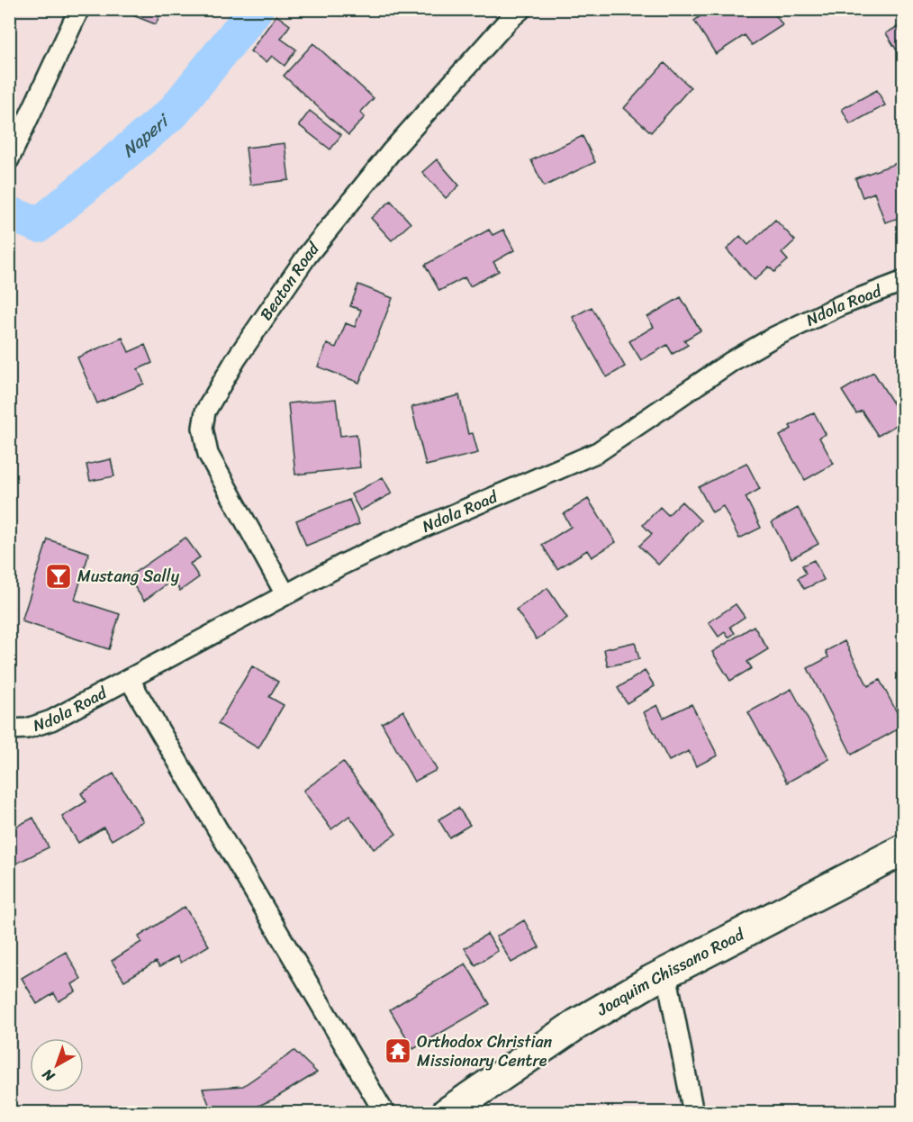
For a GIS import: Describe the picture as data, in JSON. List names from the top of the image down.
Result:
{
  "streets": {
    "highway": ["Joaquim Chissano Road"],
    "street": ["Beaton Road", "Ndola Road"]
  },
  "crossings": [
    ["Beaton Road", "Ndola Road"]
  ],
  "water": ["Naperi"],
  "places": {
    "bar": ["Mustang Sally"],
    "temple": ["Orthodox Christian Missionary Centre"]
  },
  "north": "bottom left"
}
